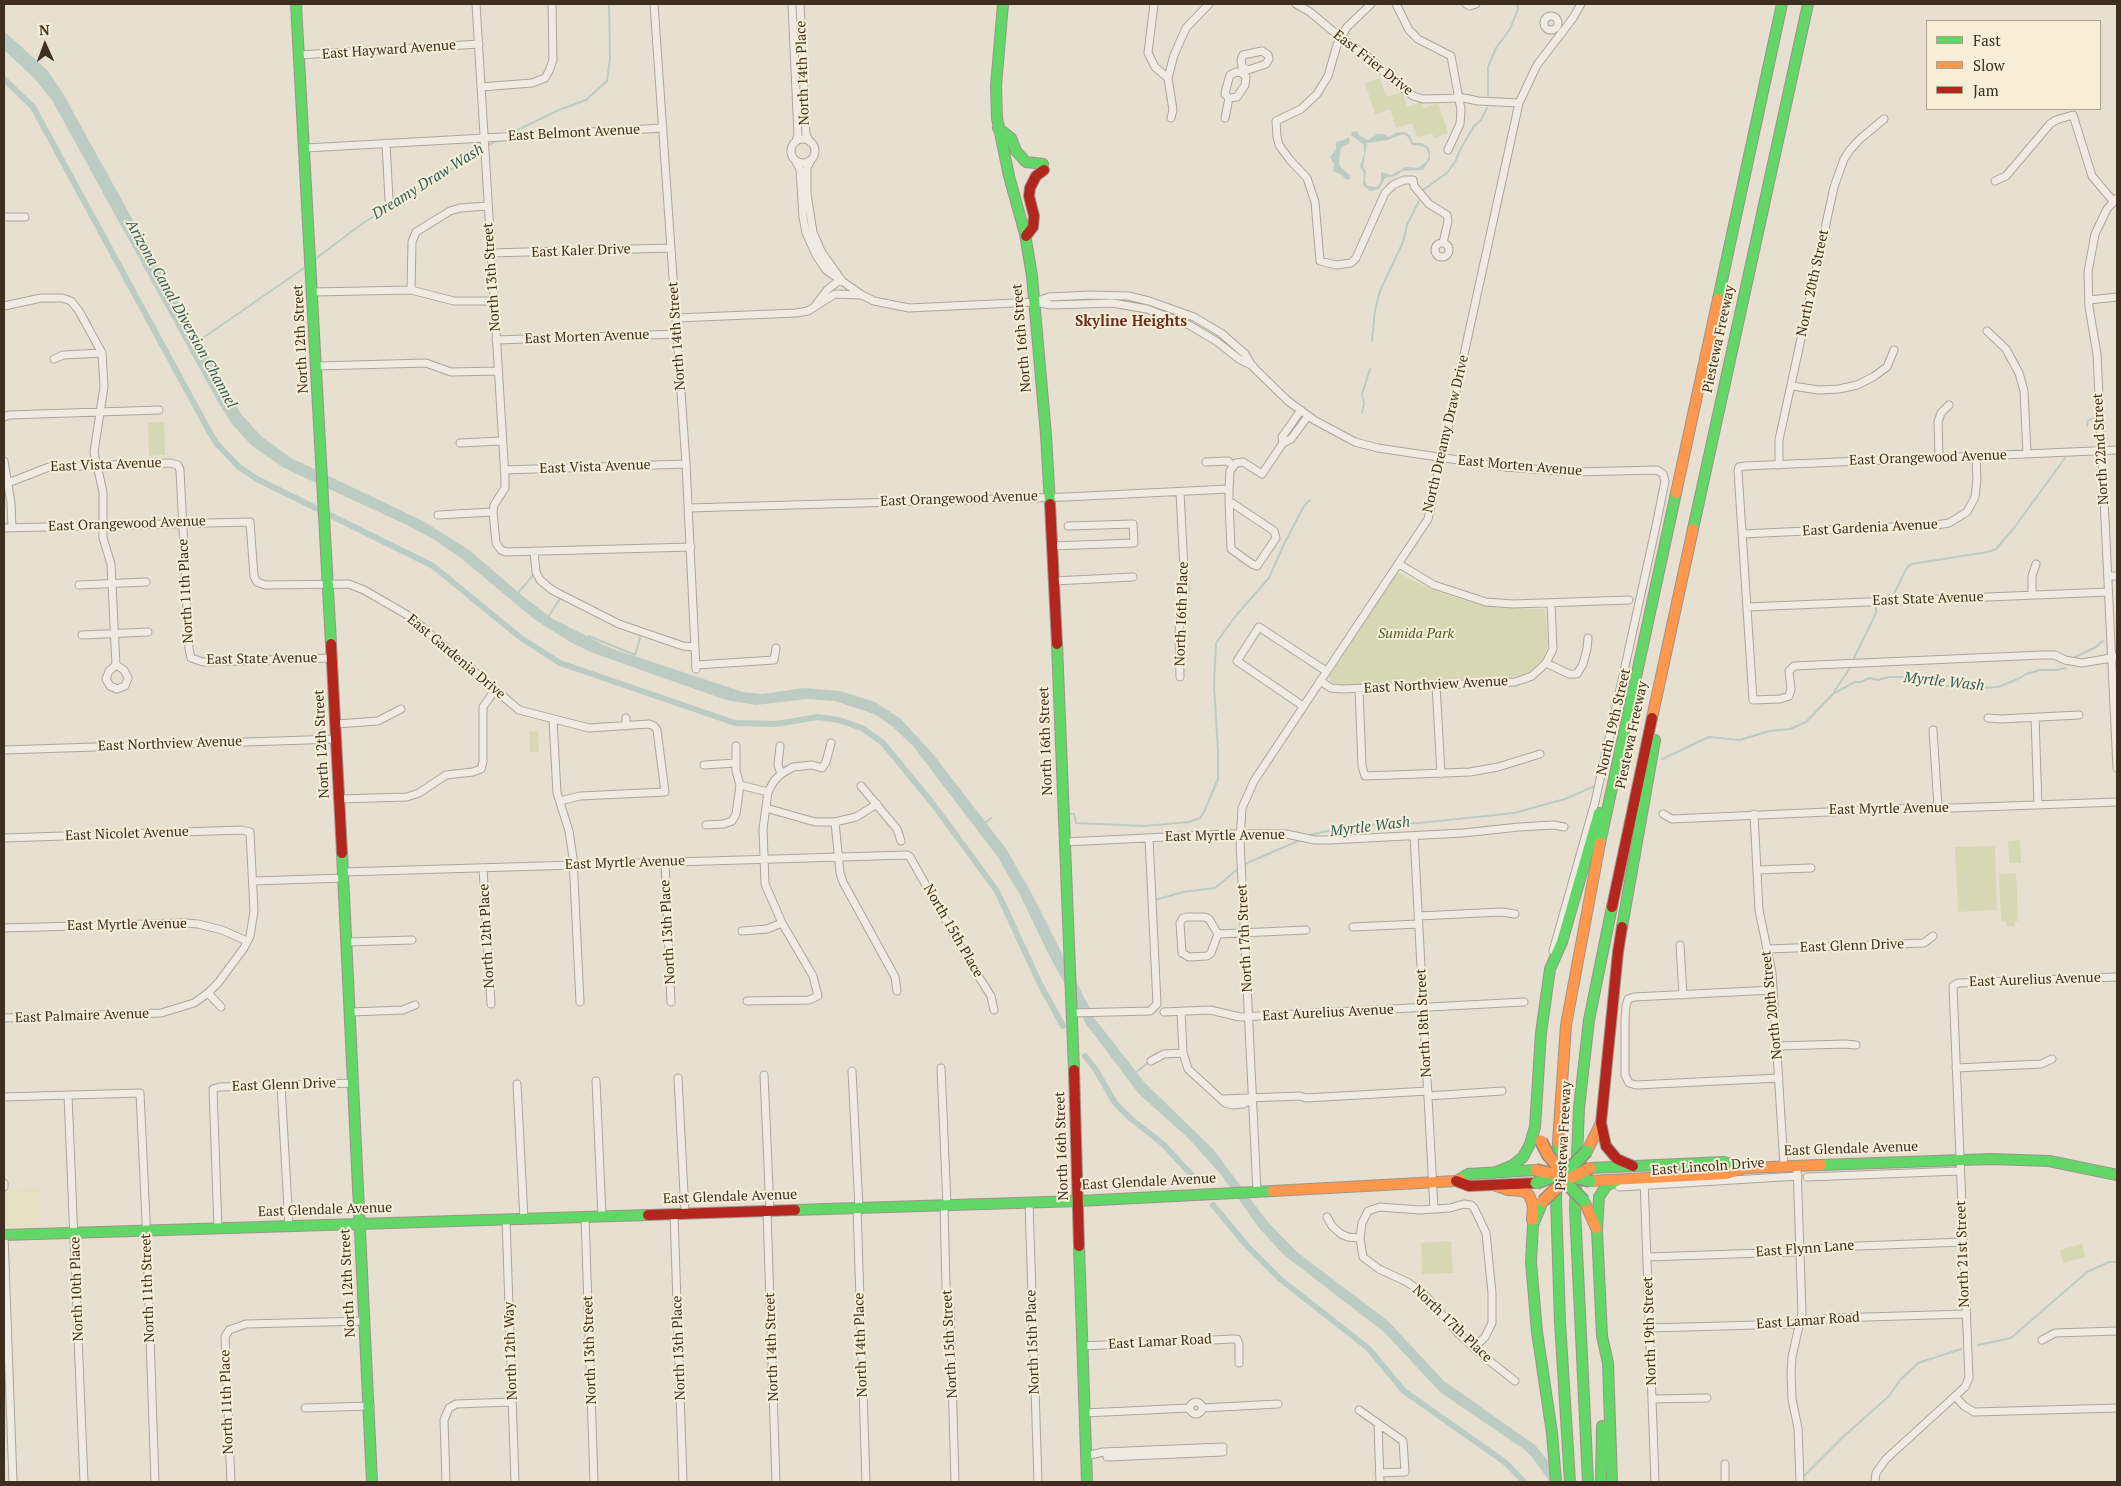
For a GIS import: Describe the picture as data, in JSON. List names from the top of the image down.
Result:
{
  "streets": {
    "main road": [
      "North 16th Street",
      "North 12th Street",
      "Piestewa Freeway",
      "East Glendale Avenue"
    ],
    "street": [
      "East Hayward Avenue",
      "East Frier Drive",
      "North 14th Place",
      "East Belmont Avenue",
      "East Kaler Drive",
      "North 13th Street",
      "North 20th Street",
      "North 14th Street",
      "East Morten Avenue",
      "North Dreamy Draw Drive",
      "North 22nd Street",
      "East Orangewood Avenue",
      "East Vista Avenue",
      "East Gardenia Avenue",
      "North 11th Place",
      "East State Avenue",
      "North 16th Place",
      "East Gardenia Drive",
      "East Northview Avenue",
      "North 19th Street",
      "East Myrtle Avenue",
      "East Nicolet Avenue",
      "North 15th Place",
      "North 13th Place",
      "North 12th Place",
      "North 17th Street",
      "East Glenn Drive",
      "East Aurelius Avenue",
      "East Palmaire Avenue",
      "North 18th Street",
      "East Lincoln Drive",
      "East Flynn Lane",
      "North 21st Street",
      "North 11th Street",
      "North 10th Place",
      "East Lamar Road",
      "North 17th Place",
      "North 15th Street",
      "North 12th Way"
    ]
  },
  "crossings": [
    ["East Hayward Avenue", "North 13th Street"],
    ["East Hayward Avenue", "North 12th Street"],
    ["East Frier Drive", "North Dreamy Draw Drive"],
    ["North 14th Place", "East Morten Avenue"],
    ["North 14th Place", "East Glendale Avenue"],
    ["East Belmont Avenue", "North 13th Street"],
    ["East Belmont Avenue", "North 14th Street"],
    ["East Belmont Avenue", "North 12th Street"],
    ["East Kaler Drive", "North 13th Street"],
    ["East Kaler Drive", "North 14th Street"],
    ["North 13th Street", "East Morten Avenue"],
    ["North 13th Street", "East Vista Avenue"],
    ["North 13th Street", "East Glendale Avenue"],
    ["North 20th Street", "East Orangewood Avenue"],
    ["North 20th Street", "East Myrtle Avenue"],
    ["North 20th Street", "East Glenn Drive"],
    ["North 20th Street", "East Glendale Avenue"],
    ["North 14th Street", "East Morten Avenue"],
    ["North 14th Street", "East Orangewood Avenue"],
    ["North 14th Street", "East Vista Avenue"],
    ["North 14th Street", "East Glendale Avenue"],
    ["East Morten Avenue", "North 16th Street"],
    ["East Morten Avenue", "North Dreamy Draw Drive"],
    ["East Morten Avenue", "North 19th Street"],
    ["North 16th Street", "East Orangewood Avenue"],
    ["North 16th Street", "East Myrtle Avenue"],
    ["North 16th Street", "East Glendale Avenue"],
    ["North 16th Street", "East Lamar Road"],
    ["North 12th Street", "North 11th Place"],
    ["North 12th Street", "East State Avenue"],
    ["North 12th Street", "East Gardenia Drive"],
    ["North 12th Street", "East Northview Avenue"],
    ["North 12th Street", "East Myrtle Avenue"],
    ["North 12th Street", "East Glenn Drive"],
    ["North 12th Street", "East Glendale Avenue"],
    ["North Dreamy Draw Drive", "East Northview Avenue"],
    ["North Dreamy Draw Drive", "East Myrtle Avenue"],
    ["North Dreamy Draw Drive", "North 17th Street"],
    ["North 22nd Street", "East Orangewood Avenue"],
    ["North 22nd Street", "East State Avenue"],
    ["East Orangewood Avenue", "East Gardenia Avenue"],
    ["East Orangewood Avenue", "North 11th Place"],
    ["East Orangewood Avenue", "North 16th Place"],
    ["East Orangewood Avenue", "East Gardenia Drive"],
    ["East Vista Avenue", "North 11th Place"],
    ["North 11th Place", "East State Avenue"],
    ["North 19th Street", "East Glendale Avenue"],
    ["North 19th Street", "East Lincoln Drive"],
    ["North 19th Street", "East Flynn Lane"],
    ["North 19th Street", "East Lamar Road"],
    ["East Myrtle Avenue", "East Nicolet Avenue"],
    ["East Myrtle Avenue", "North 15th Place"],
    ["East Myrtle Avenue", "North 13th Place"],
    ["East Myrtle Avenue", "North 12th Place"],
    ["East Myrtle Avenue", "North 17th Street"],
    ["East Myrtle Avenue", "North 18th Street"],
    ["North 15th Place", "East Glendale Avenue"],
    ["North 13th Place", "East Glendale Avenue"],
    ["North 17th Street", "East Aurelius Avenue"],
    ["North 17th Street", "East Glendale Avenue"],
    ["East Glenn Drive", "East Glendale Avenue"],
    ["East Aurelius Avenue", "North 18th Street"],
    ["East Aurelius Avenue", "North 21st Street"],
    ["North 18th Street", "East Glendale Avenue"],
    ["East Glendale Avenue", "East Lincoln Drive"],
    ["East Glendale Avenue", "North 21st Street"],
    ["East Glendale Avenue", "North 11th Street"],
    ["East Glendale Avenue", "North 10th Place"],
    ["East Glendale Avenue", "North 15th Street"],
    ["East Glendale Avenue", "North 12th Way"],
    ["East Flynn Lane", "North 21st Street"],
    ["North 21st Street", "East Lamar Road"],
    ["North 11th Street", "North 10th Place"]
  ],
  "districts": ["Skyline Heights"],
  "water": ["Dreamy Draw Wash", "Arizona Canal Diversion Channel", "Myrtle Wash"],
  "parks": ["Sumida Park"],
  "legend": ["Fast", "Slow", "Jam"],
  "north": "top"
}
